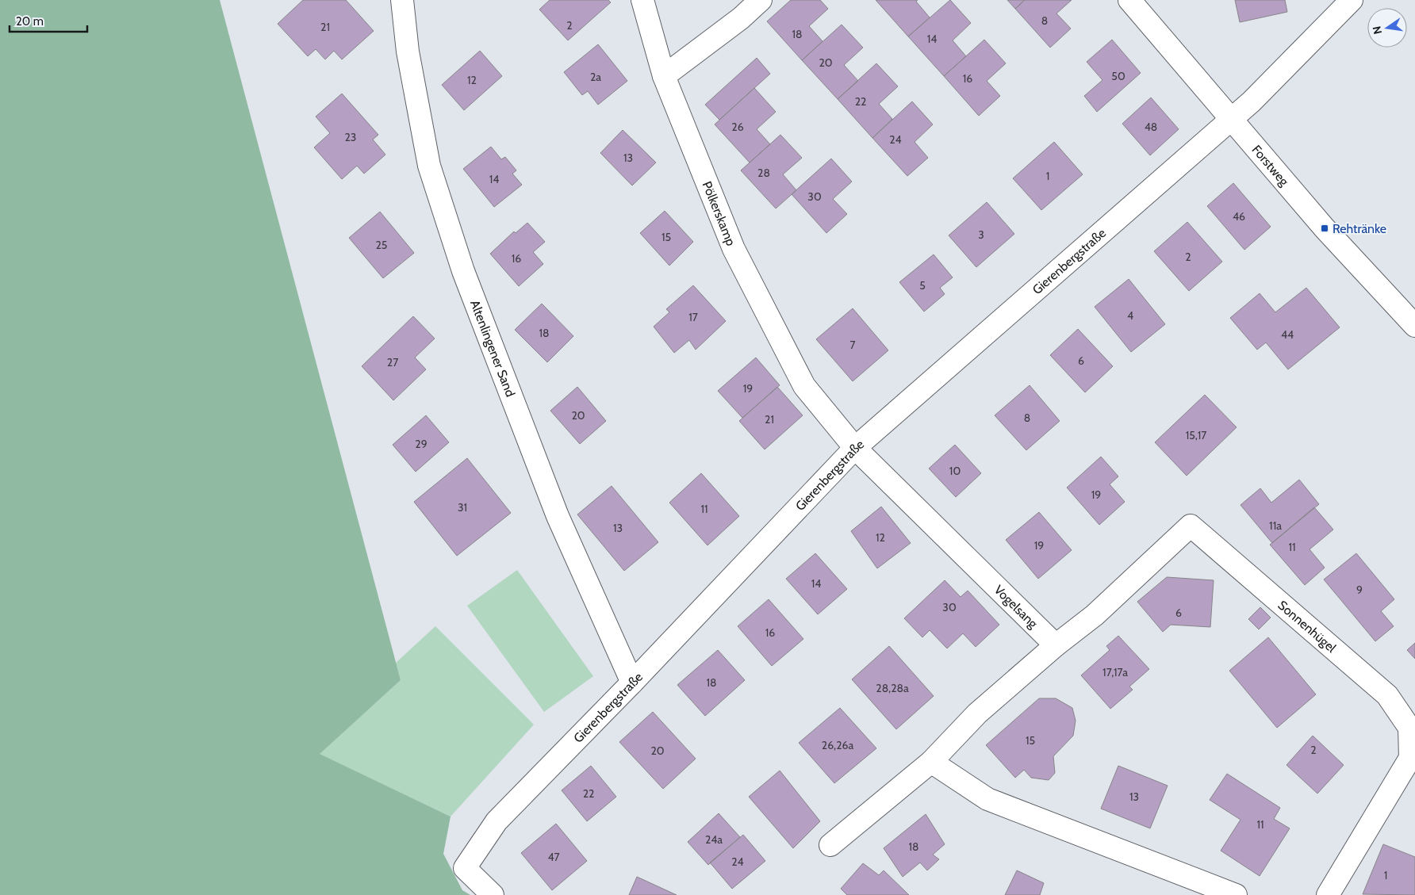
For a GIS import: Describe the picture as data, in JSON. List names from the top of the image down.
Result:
{
  "streets": {
    "street": [
      "Forstweg",
      "Pölkerskamp",
      "Gierenbergstraße",
      "Altenlingener Sand",
      "Vogelsang",
      "Sonnenhügel"
    ]
  },
  "crossings": [
    ["Forstweg", "Gierenbergstraße"],
    ["Pölkerskamp", "Gierenbergstraße"],
    ["Pölkerskamp", "Vogelsang"],
    ["Gierenbergstraße", "Altenlingener Sand"],
    ["Gierenbergstraße", "Vogelsang"],
    ["Vogelsang", "Sonnenhügel"]
  ],
  "places": {
    "transit": ["Rehtränke"]
  },
  "house_numbers": [
    "8",
    "2",
    "21",
    "18",
    "14",
    "20",
    "50",
    "2a",
    "16",
    "12",
    "22",
    "26",
    "48",
    "23",
    "24",
    "13",
    "28",
    "1",
    "14",
    "30",
    "46",
    "3",
    "15",
    "25",
    "2",
    "16",
    "5",
    "4",
    "17",
    "18",
    "44",
    "7",
    "6",
    "27",
    "19",
    "20",
    "8",
    "21",
    "15,17",
    "29",
    "10",
    "19",
    "31",
    "11",
    "11a",
    "13",
    "12",
    "19",
    "11",
    "14",
    "9",
    "30",
    "6",
    "16",
    "17,17a",
    "18",
    "28,28a",
    "15",
    "26,26a",
    "2",
    "20",
    "22",
    "13",
    "11",
    "24a",
    "18",
    "47",
    "24",
    "1"
  ],
  "scale_bar": "20 m",
  "north": "left"
}
